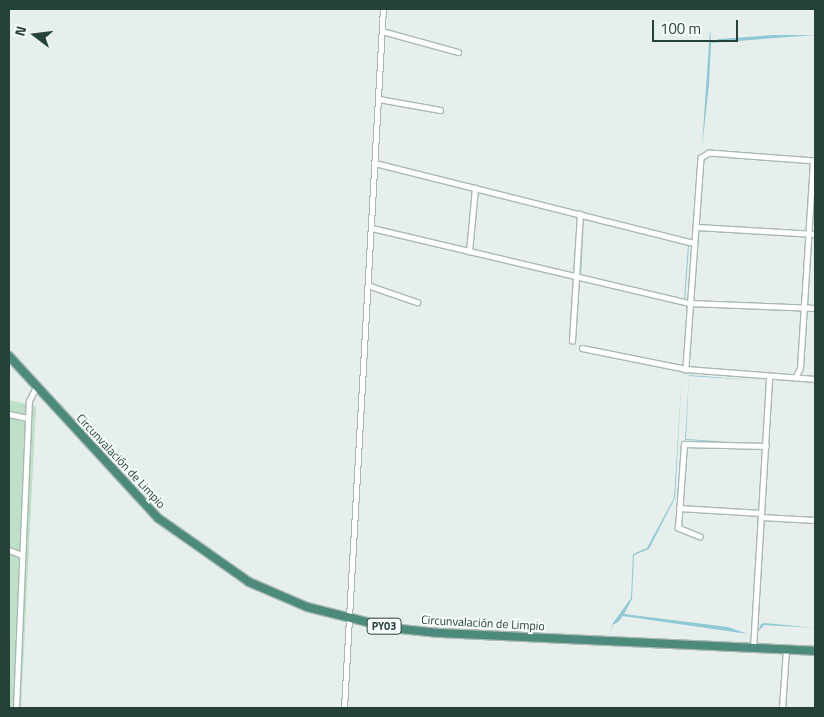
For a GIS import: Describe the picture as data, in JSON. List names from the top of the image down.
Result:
{
  "streets": {
    "highway": ["Circunvalación de Limpio", "PY03"]
  },
  "scale_bar": "100 m",
  "north": "left"
}
